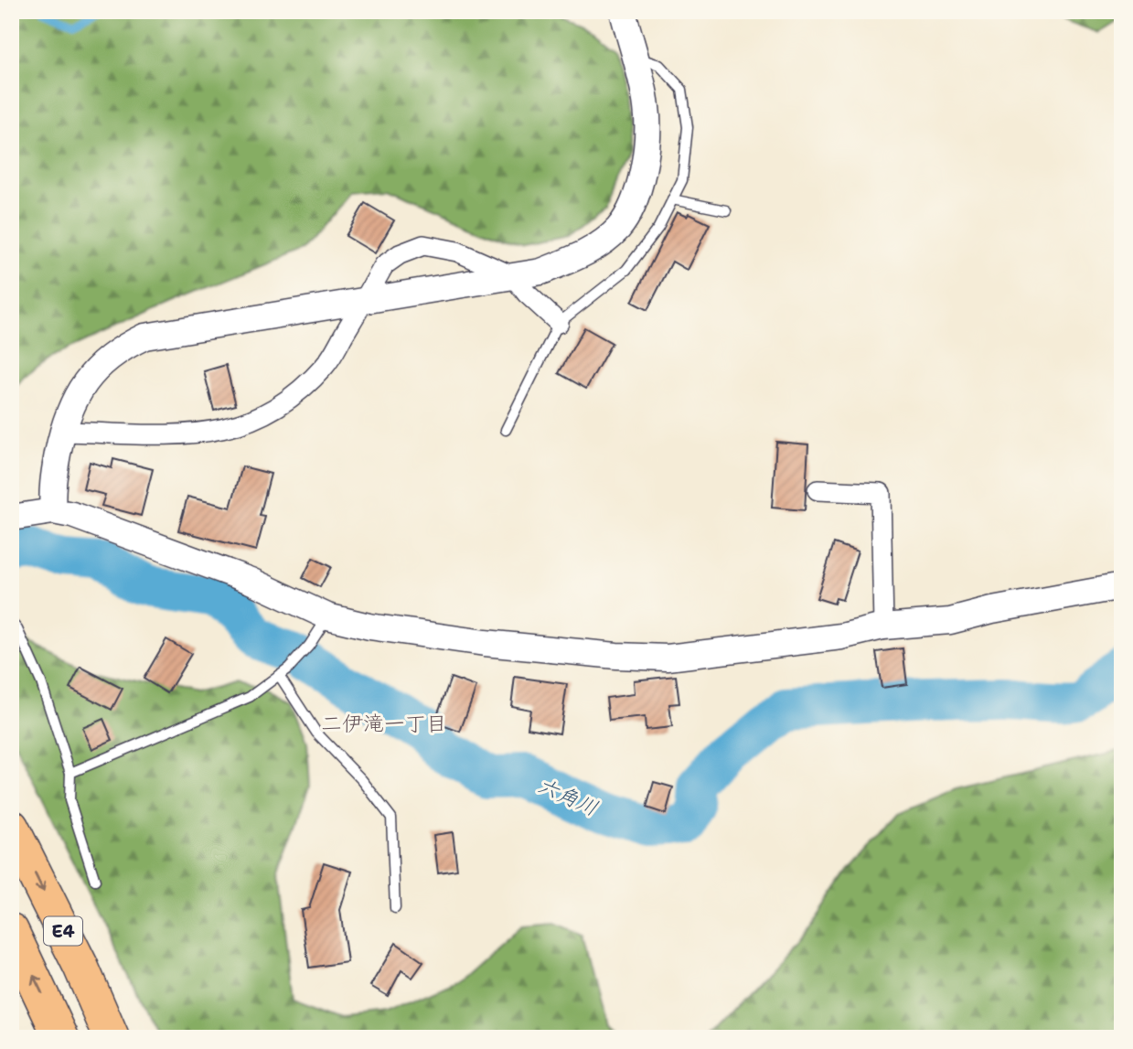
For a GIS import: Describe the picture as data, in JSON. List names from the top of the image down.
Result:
{
  "streets": {
    "highway": ["E4"]
  },
  "districts": ["二伊滝一丁目"],
  "water": ["六角川"]
}
